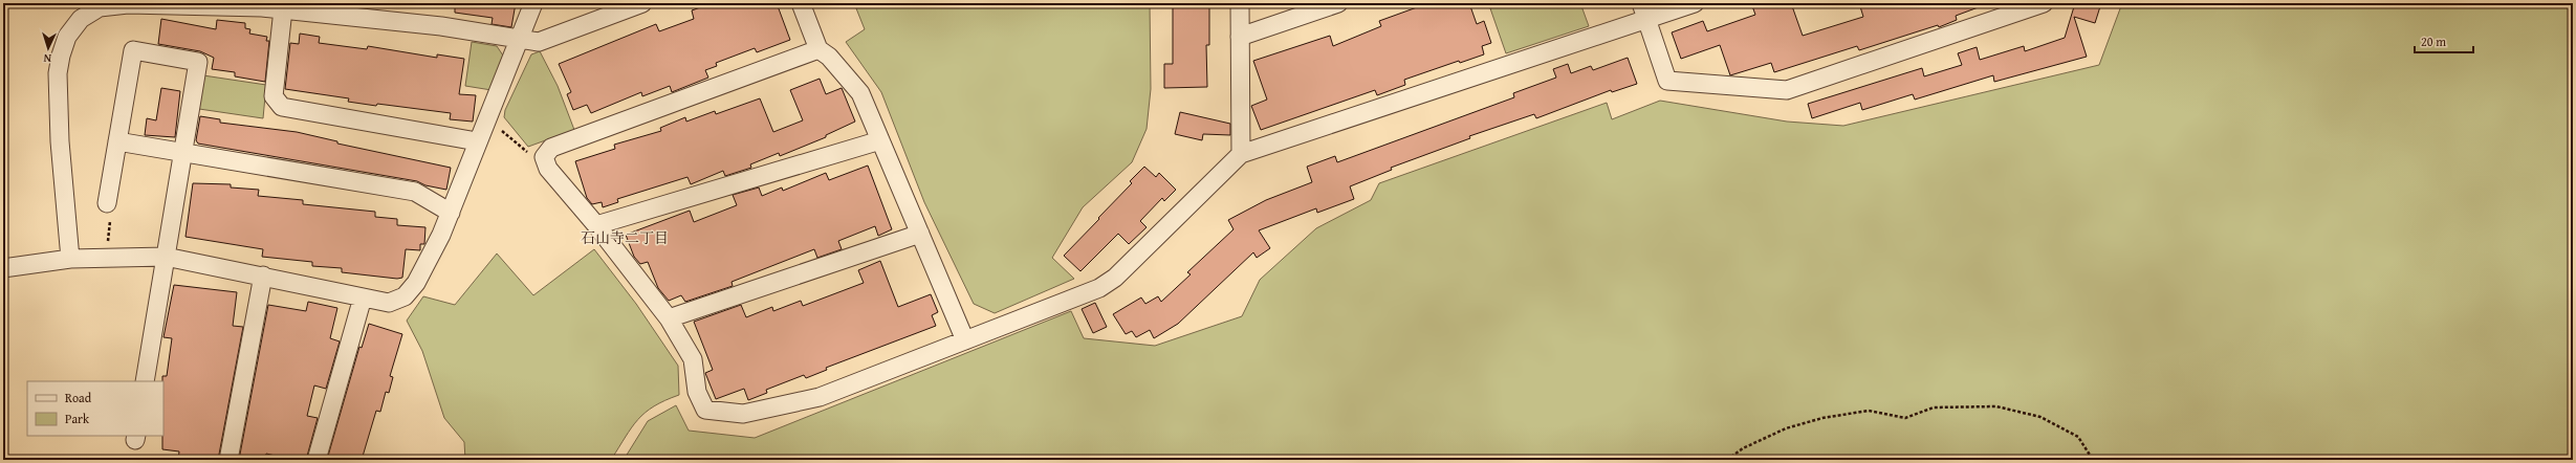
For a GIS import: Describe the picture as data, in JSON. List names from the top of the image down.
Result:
{
  "districts": ["石山寺二丁目"],
  "legend": ["Road", "Park"],
  "scale_bar": "20 m",
  "north": "bottom"
}
